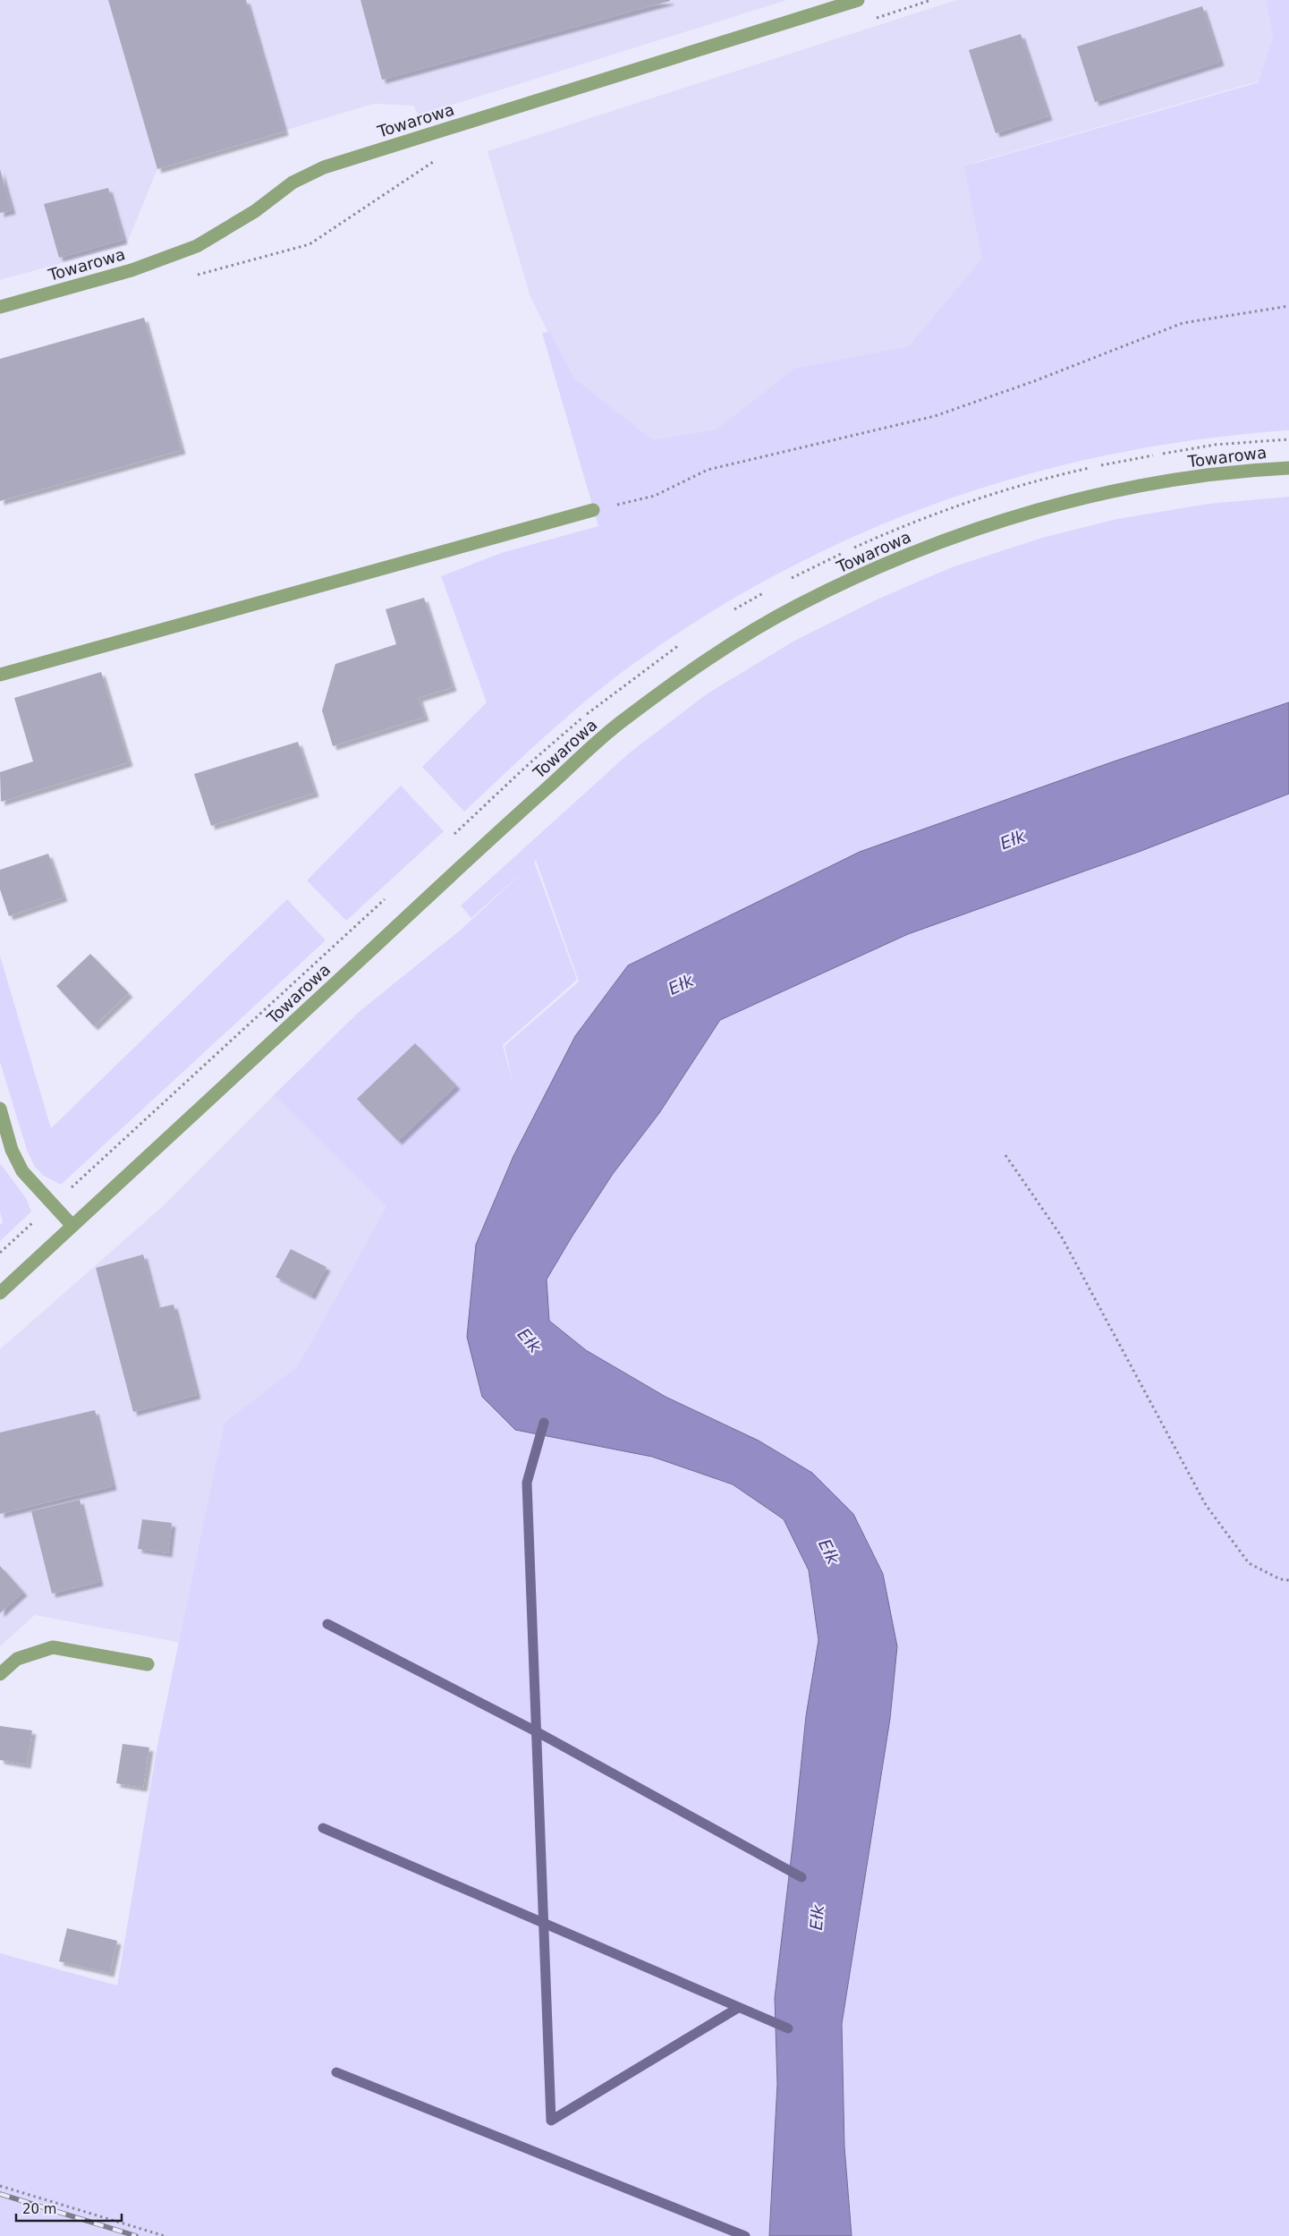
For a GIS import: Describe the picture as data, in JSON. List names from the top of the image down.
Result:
{
  "streets": {
    "street": ["Towarowa"]
  },
  "water": ["Ełk"],
  "scale_bar": "20 m"
}
